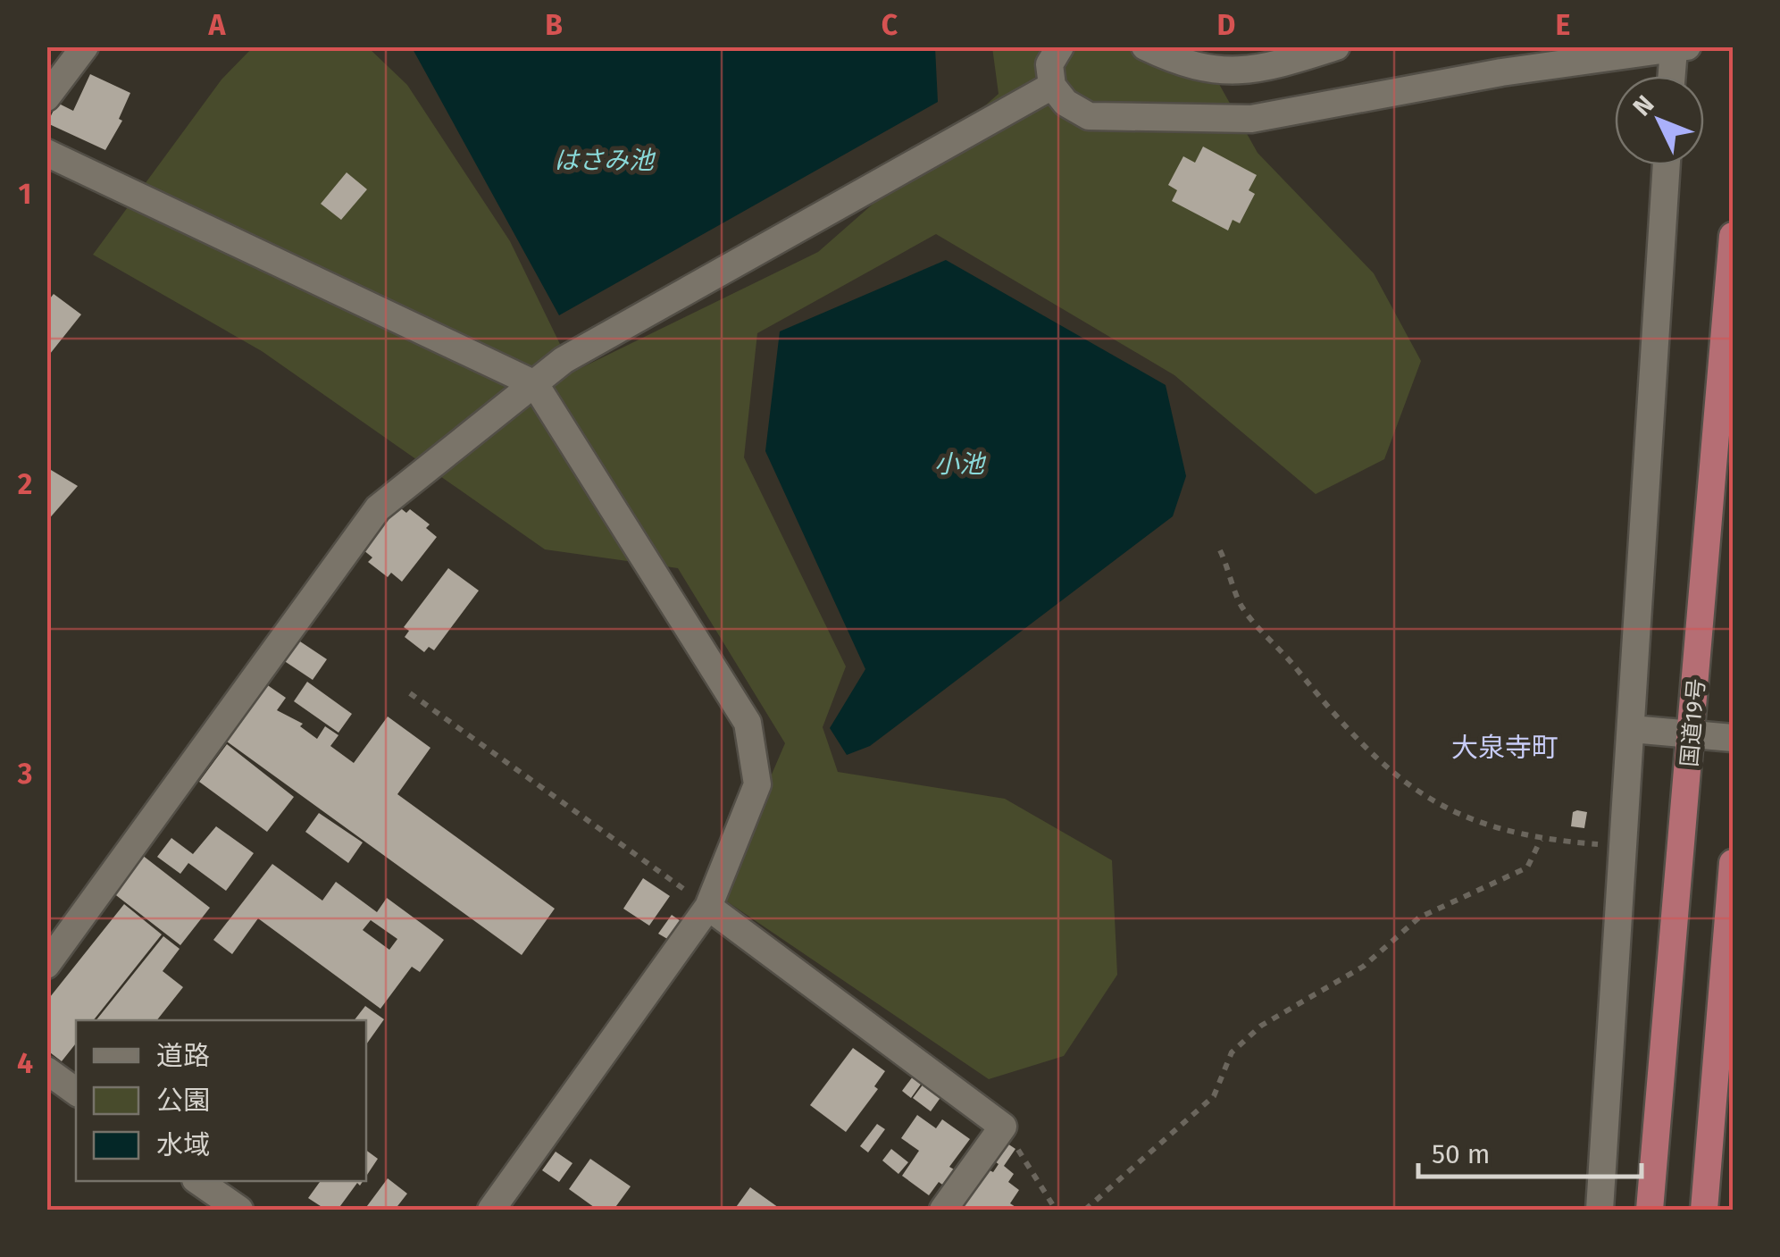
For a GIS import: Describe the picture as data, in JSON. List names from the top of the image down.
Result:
{
  "streets": {
    "highway": ["国道19号"]
  },
  "districts": ["大泉寺町"],
  "water": ["はさみ池", "小池"],
  "legend": ["道路", "公園", "水域"],
  "scale_bar": "50 m",
  "north": "top left",
  "grid": {
    "columns": [
      "A",
      "B",
      "C",
      "D",
      "E"
    ],
    "rows": [
      "1",
      "2",
      "3",
      "4"
    ]
  }
}
